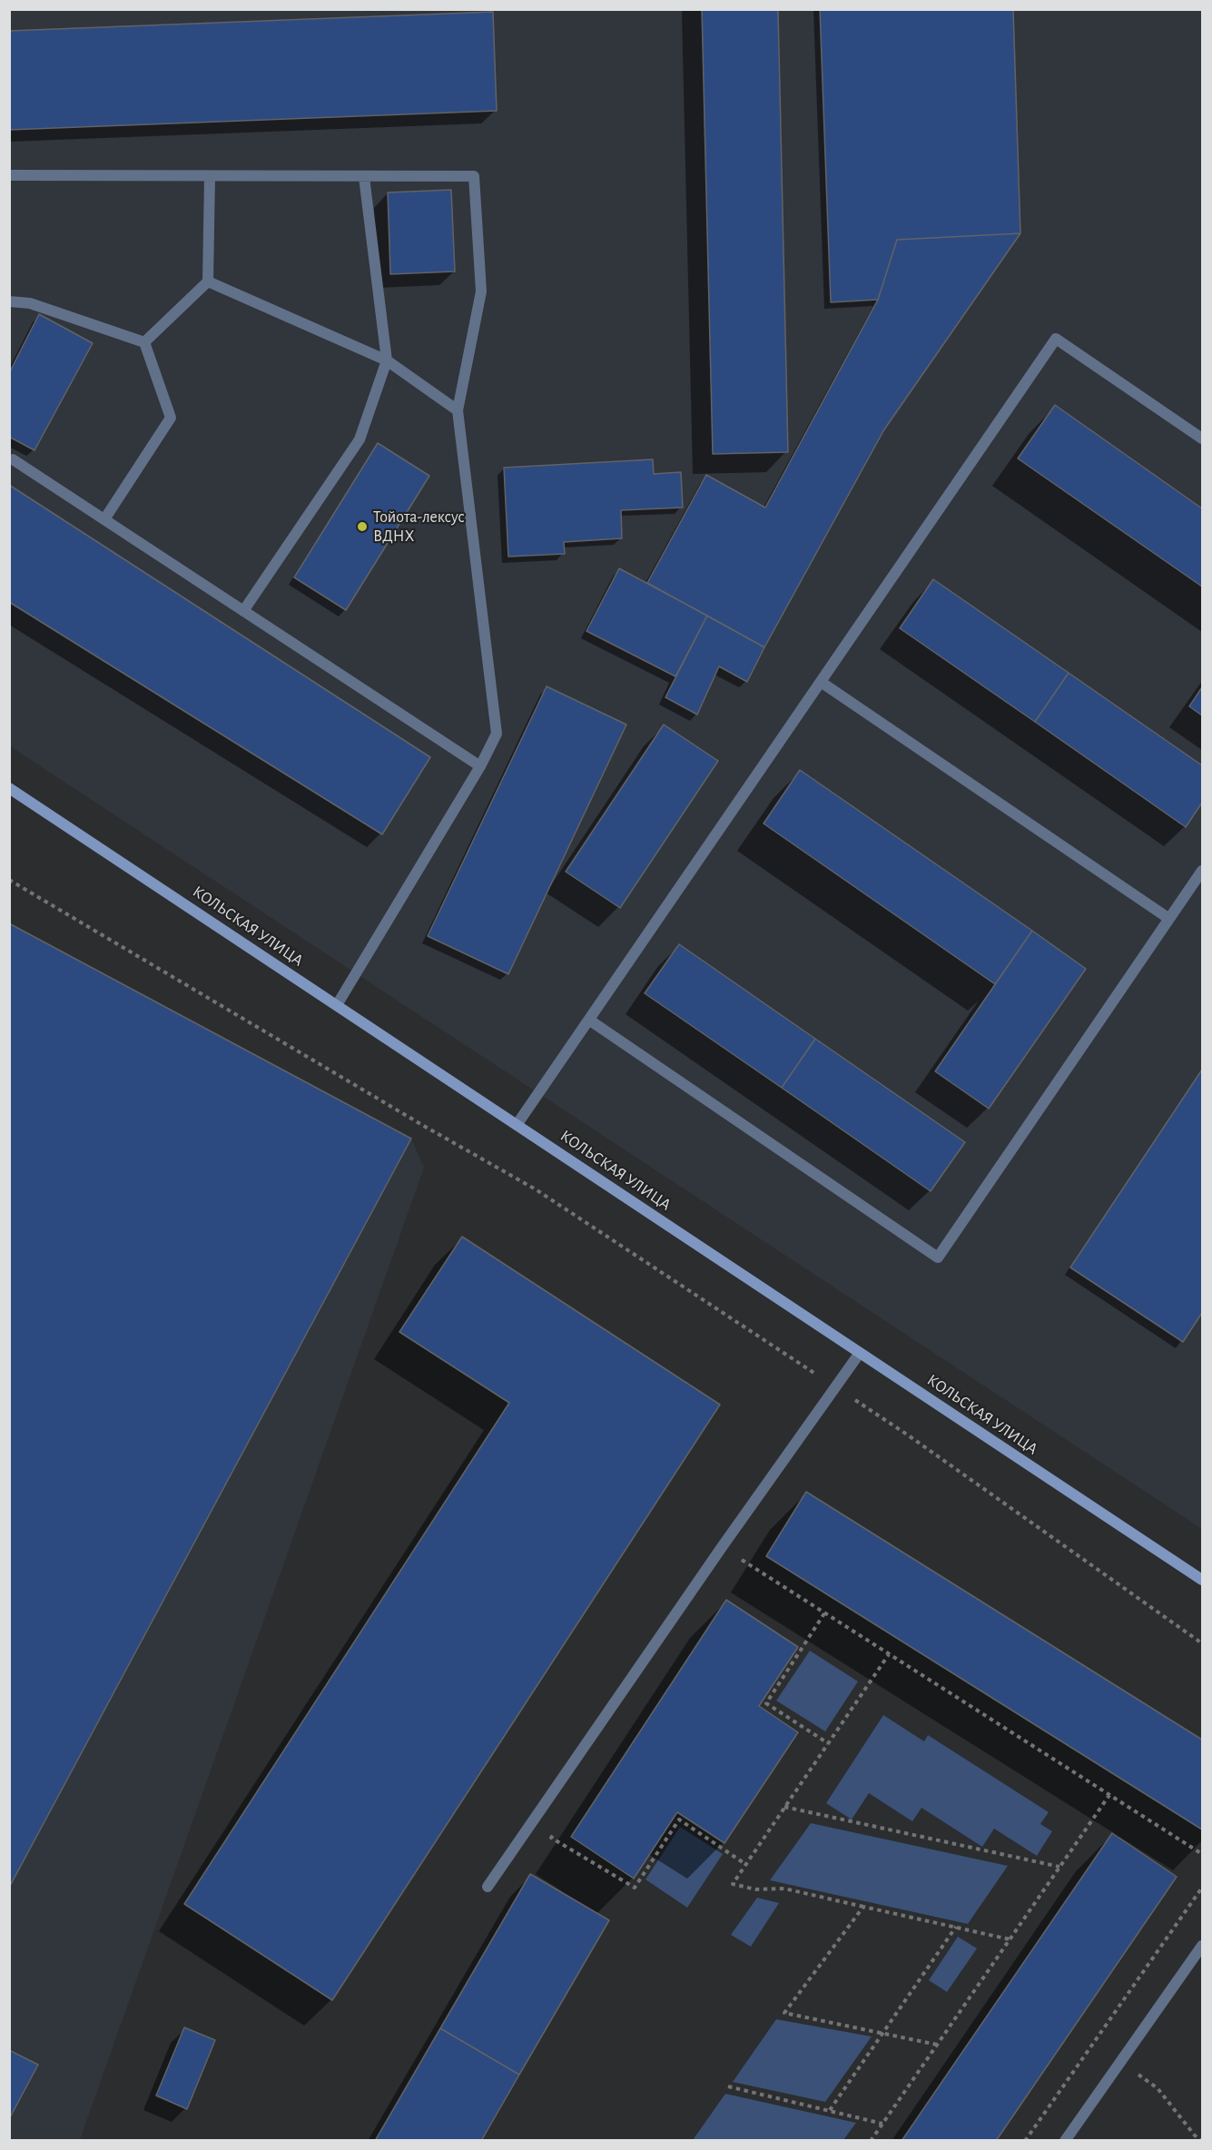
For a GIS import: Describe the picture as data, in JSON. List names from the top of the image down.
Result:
{
  "streets": {
    "main road": ["КОЛЬСКАЯ УЛИЦА"]
  },
  "places": ["Тойота-лексус ВДНХ"]
}
